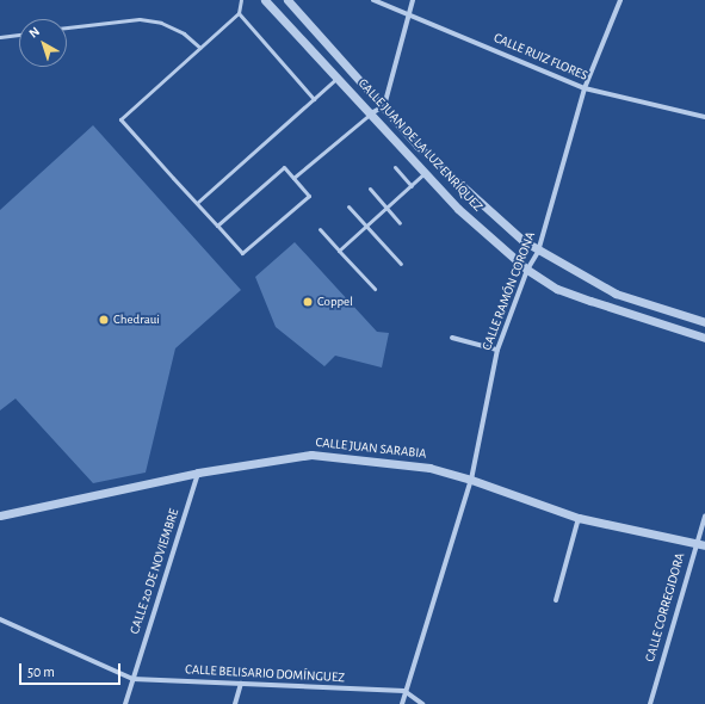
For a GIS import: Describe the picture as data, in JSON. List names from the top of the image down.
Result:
{
  "streets": {
    "street": [
      "CALLE RUIZ FLORES",
      "CALLE JUAN DE LA LUZ ENRÍQUEZ",
      "CALLE RAMÓN CORONA",
      "CALLE JUAN SARABIA",
      "CALLE 20 DE NOVIEMBRE",
      "CALLE CORREGIDORA",
      "CALLE BELISARIO DOMÍNGUEZ"
    ]
  },
  "crossings": [
    ["CALLE RUIZ FLORES", "CALLE RAMÓN CORONA"],
    ["CALLE JUAN DE LA LUZ ENRÍQUEZ", "CALLE RAMÓN CORONA"],
    ["CALLE RAMÓN CORONA", "CALLE JUAN SARABIA"],
    ["CALLE RAMÓN CORONA", "CALLE BELISARIO DOMÍNGUEZ"],
    ["CALLE JUAN SARABIA", "CALLE 20 DE NOVIEMBRE"],
    ["CALLE JUAN SARABIA", "CALLE CORREGIDORA"],
    ["CALLE 20 DE NOVIEMBRE", "CALLE BELISARIO DOMÍNGUEZ"]
  ],
  "places": ["Coppel", "Chedraui"],
  "scale_bar": "50 m",
  "north": "top left"
}
